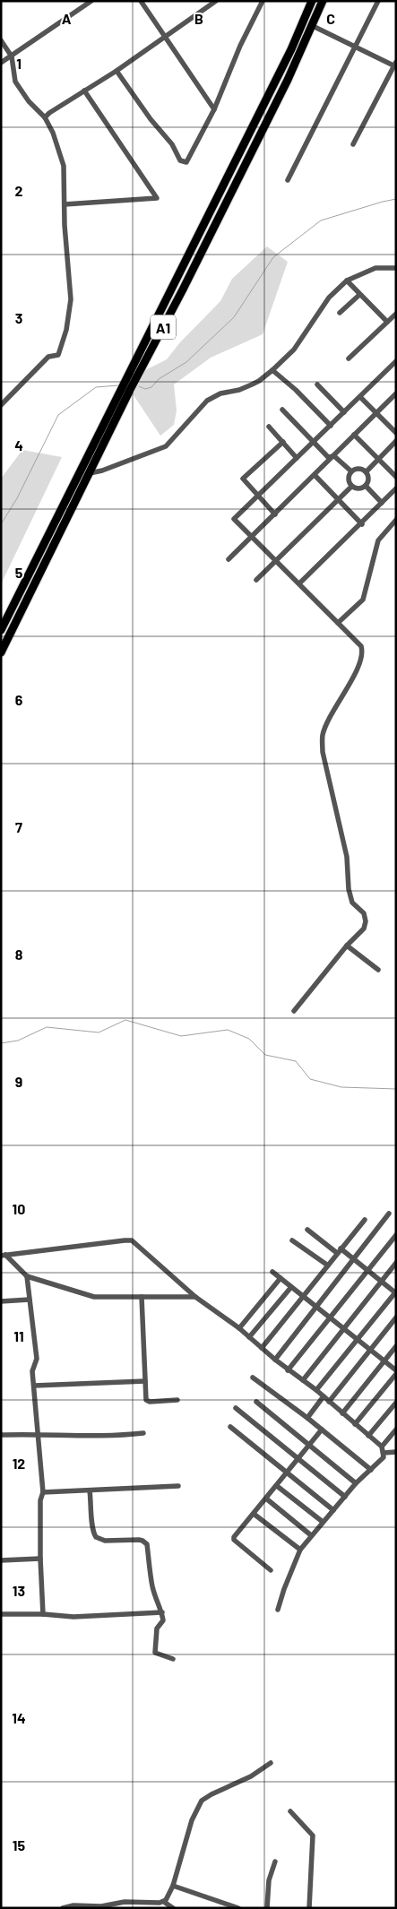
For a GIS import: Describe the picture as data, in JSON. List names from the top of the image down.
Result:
{
  "streets": {
    "main road": ["A1"]
  },
  "grid": {
    "columns": ["A", "B", "C"],
    "rows": [
      "1",
      "2",
      "3",
      "4",
      "5",
      "6",
      "7",
      "8",
      "9",
      "10",
      "11",
      "12",
      "13",
      "14",
      "15"
    ]
  }
}
